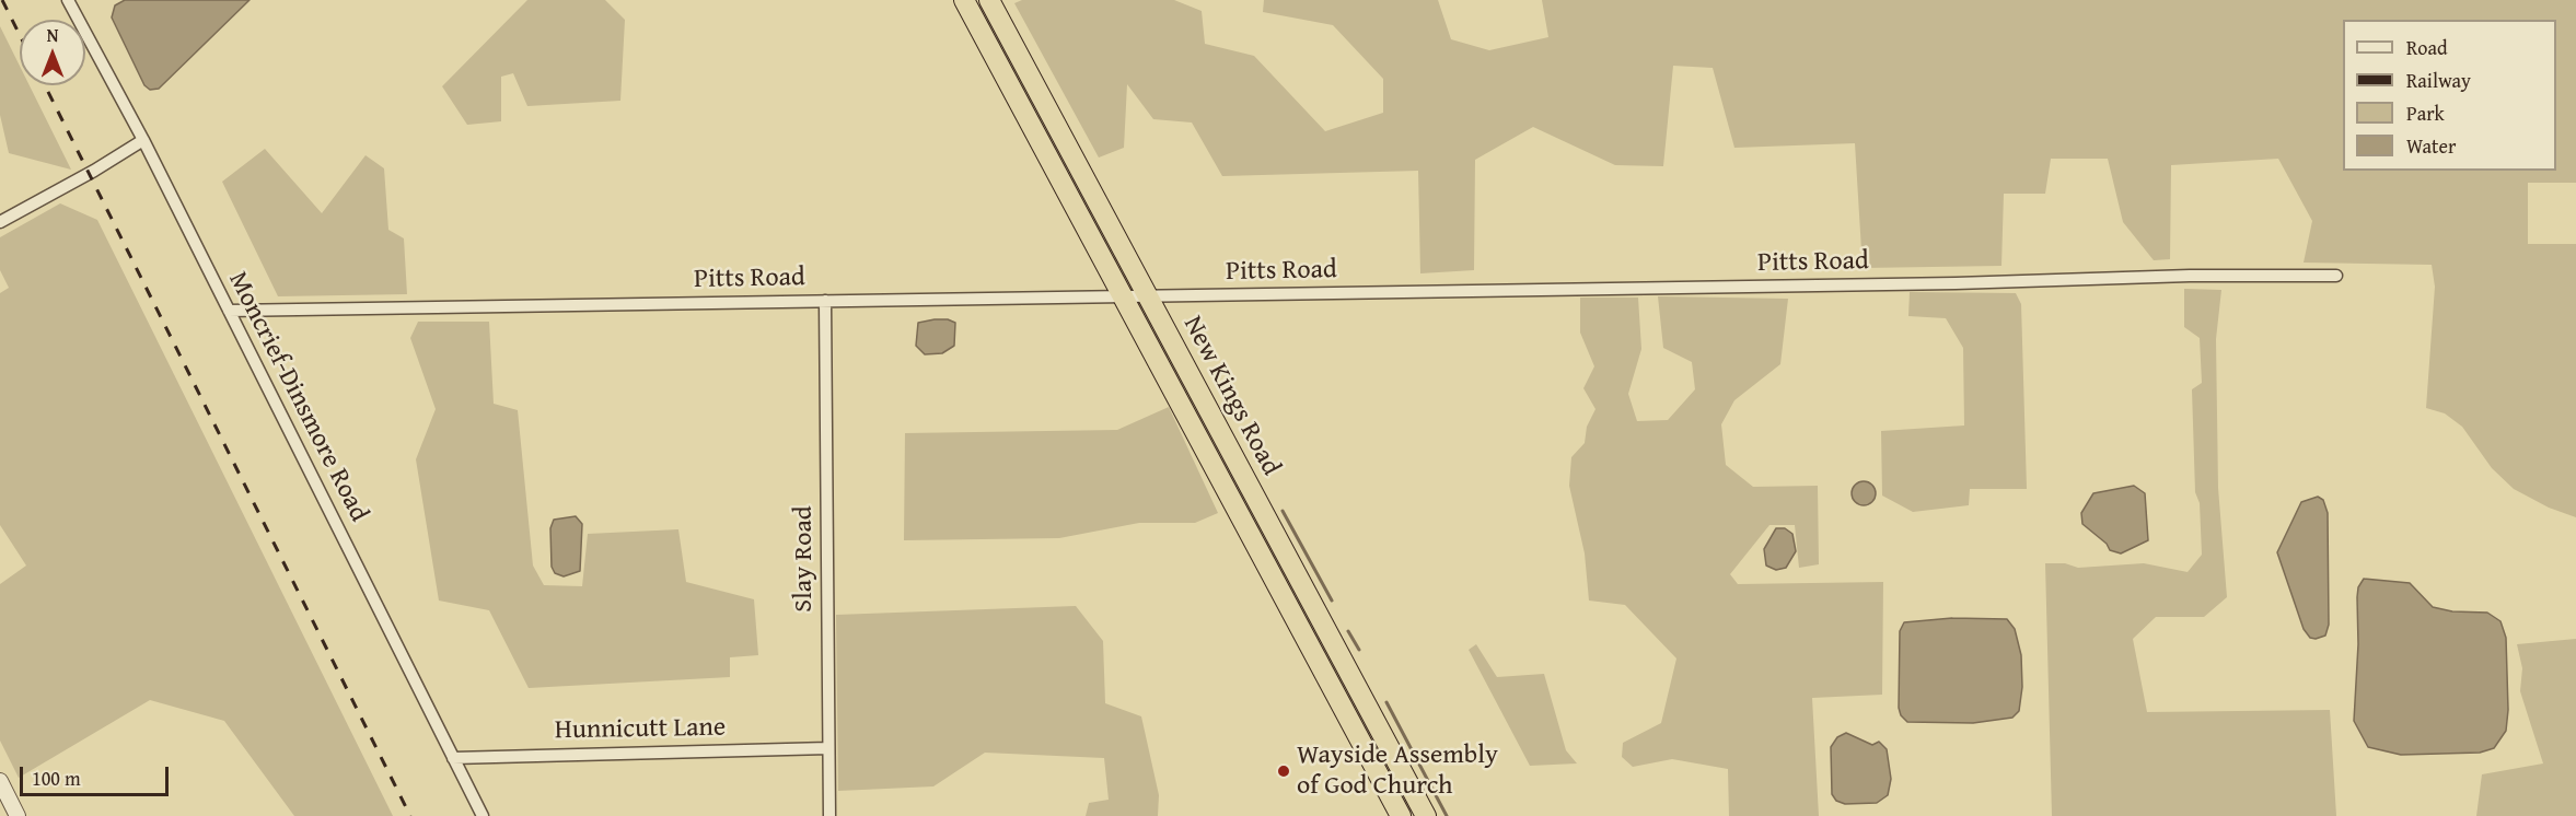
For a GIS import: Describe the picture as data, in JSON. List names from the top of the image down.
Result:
{
  "streets": {
    "highway": ["New Kings Road"],
    "street": [
      "Pitts Road",
      "Moncrief-Dinsmore Road",
      "Slay Road",
      "Hunnicutt Lane"
    ]
  },
  "crossings": [
    ["Pitts Road", "New Kings Road"],
    ["Pitts Road", "Moncrief-Dinsmore Road"],
    ["Pitts Road", "Slay Road"],
    ["Moncrief-Dinsmore Road", "Hunnicutt Lane"],
    ["Slay Road", "Hunnicutt Lane"]
  ],
  "places": ["Wayside Assembly of God Church"],
  "legend": [
    "Road",
    "Railway",
    "Park",
    "Water"
  ],
  "scale_bar": "100 m",
  "north": "top"
}
